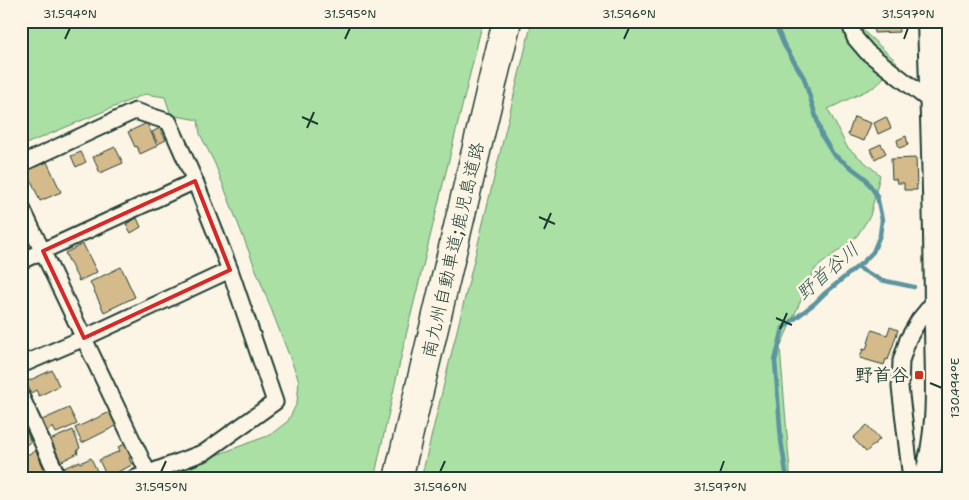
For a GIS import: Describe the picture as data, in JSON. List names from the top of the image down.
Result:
{
  "streets": {
    "highway": ["南九州自動車道;鹿児島道路"]
  },
  "water": ["野首谷川"],
  "places": {
    "transit": ["野首谷"]
  },
  "coordinates": [
    "31.594°N",
    "31.595°N",
    "31.596°N",
    "31.597°N",
    "130.494°E"
  ]
}
